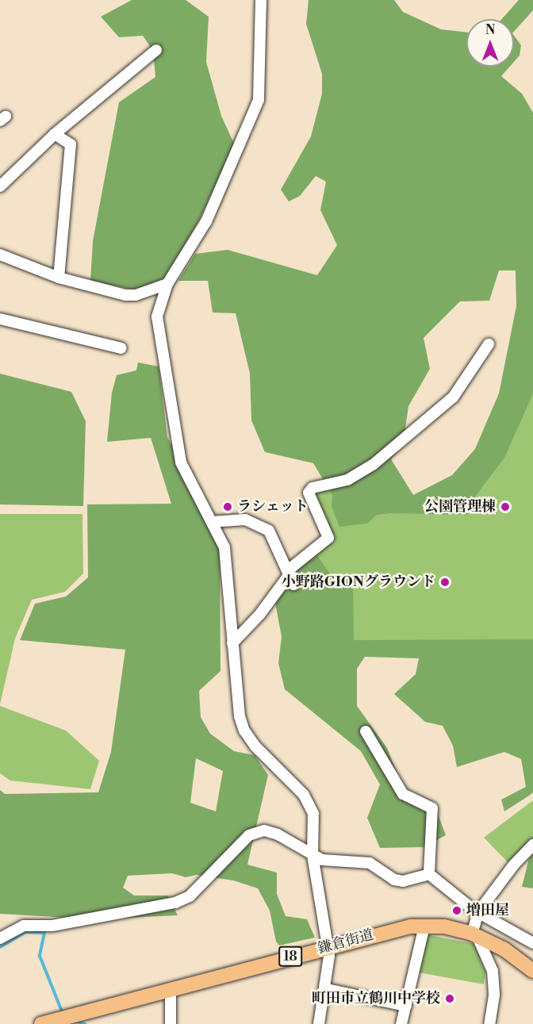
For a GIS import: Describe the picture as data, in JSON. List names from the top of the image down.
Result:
{
  "streets": {
    "main road": ["鎌倉街道", "18"]
  },
  "places": [
    "ラシェット",
    "公園管理棟",
    "小野路GIONグラウンド",
    "増田屋",
    "町田市立鶴川中学校"
  ],
  "north": "top"
}
